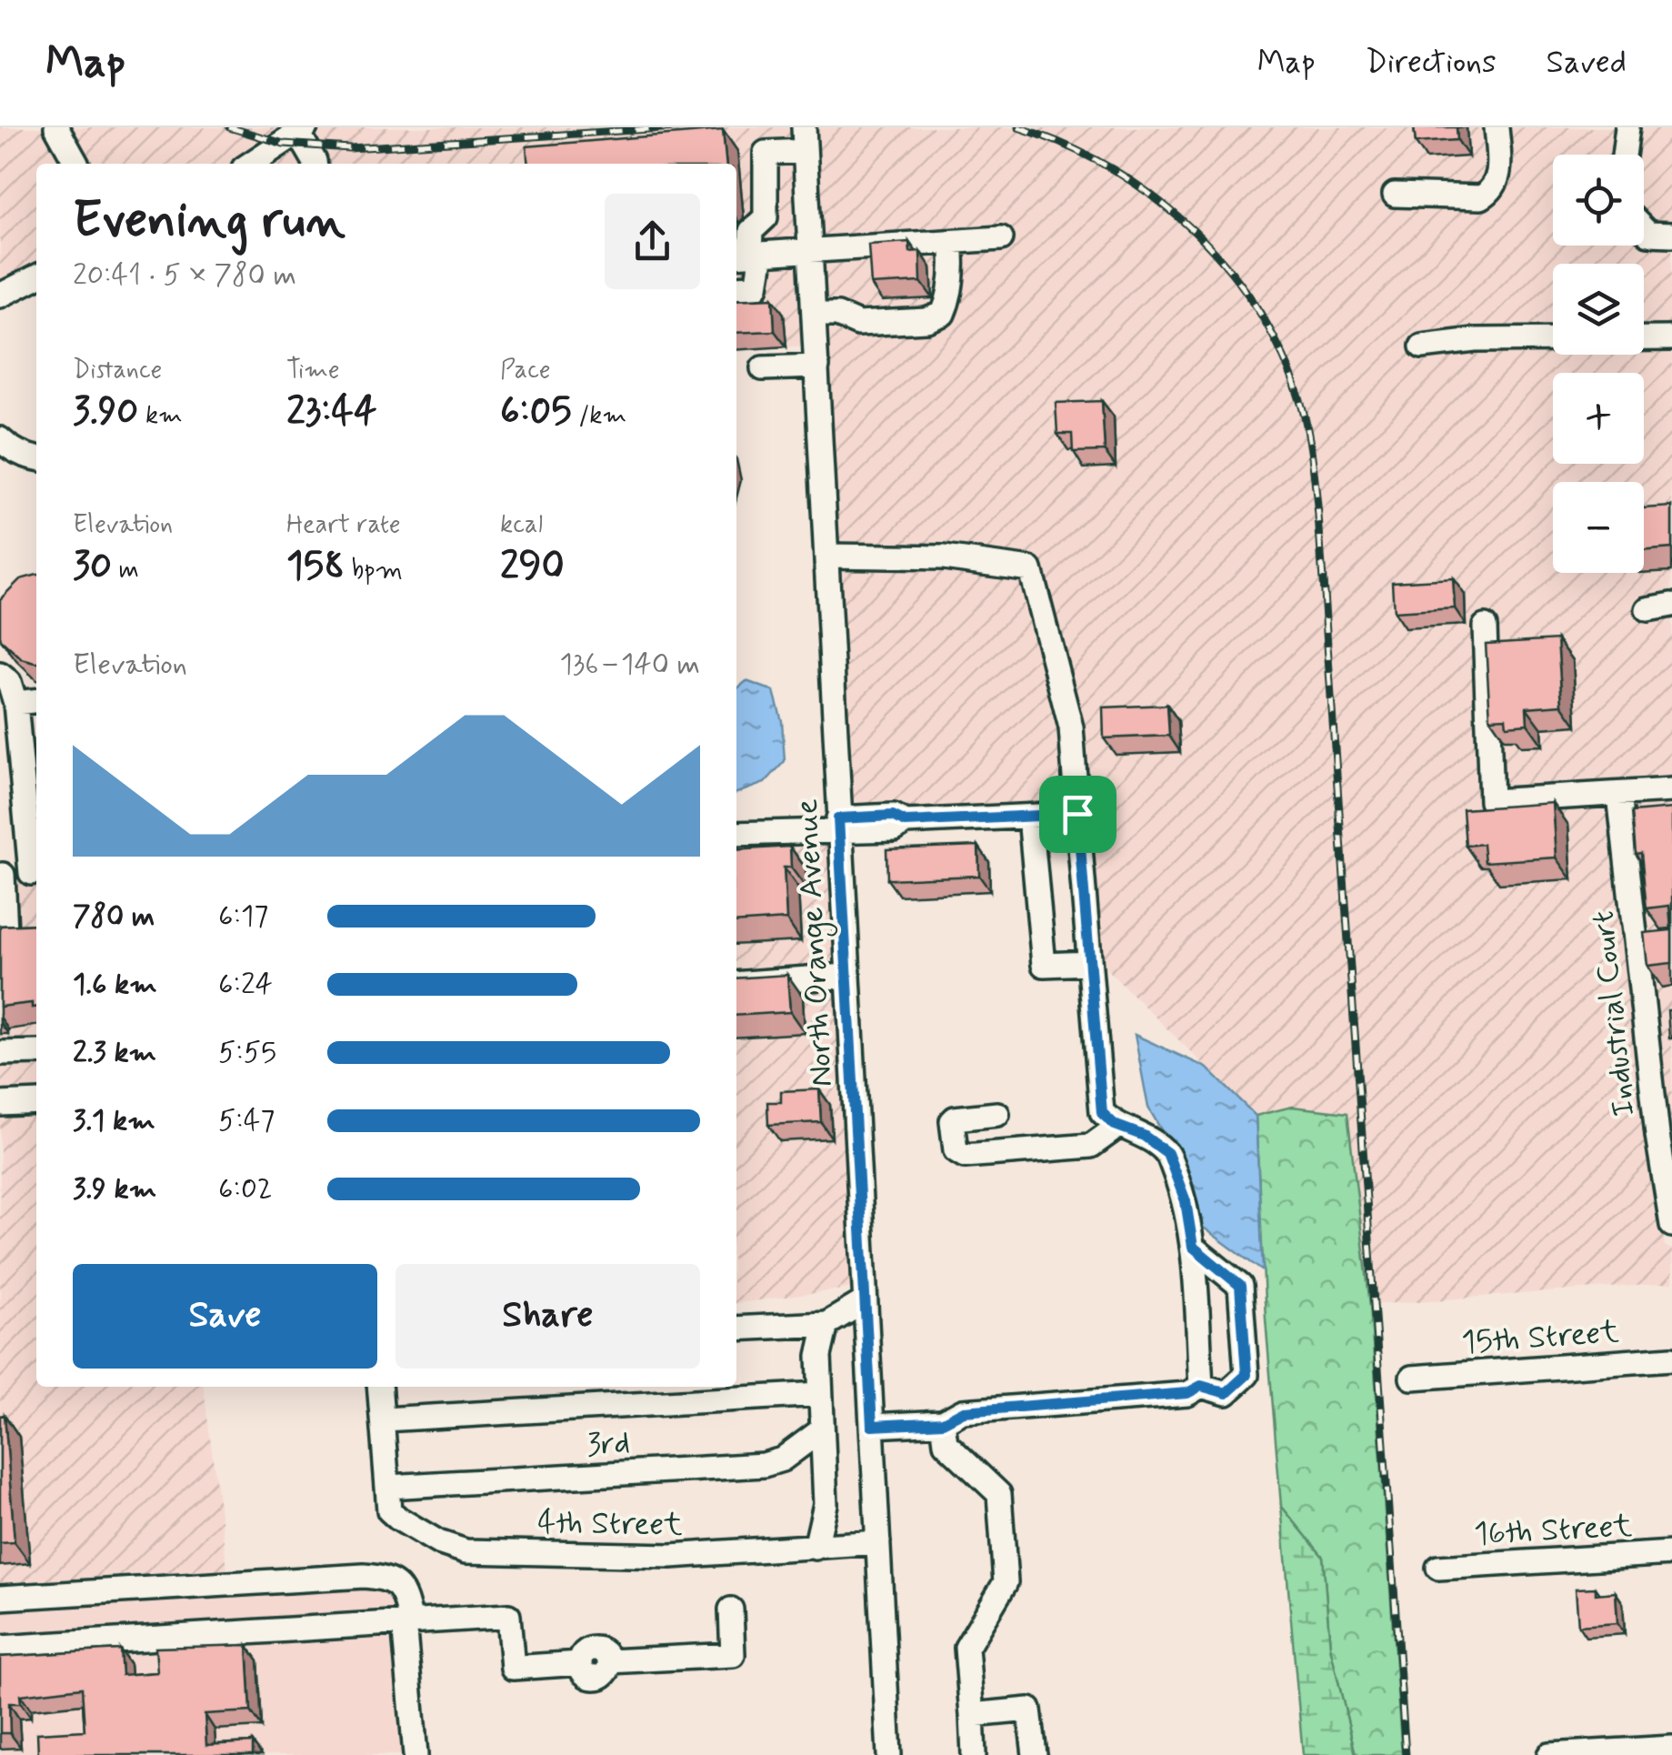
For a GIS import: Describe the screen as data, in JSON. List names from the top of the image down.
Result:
{
  "streets": {
    "street": [
      "North Orange Avenue",
      "Industrial Court",
      "15th Street",
      "3rd",
      "4th Street",
      "16th Street"
    ]
  },
  "crossings": [
    ["North Orange Avenue", "4th Street"],
    ["3rd", "4th Street"]
  ],
  "page": {
    "header": "Map",
    "nav": ["Map", "Directions", "Saved"],
    "map_buttons": ["+", "−"],
    "heading": ["Evening run", "20:41 · 5 × 780 m"],
    "stats": [
      ["Distance", "3.90 km"],
      ["Time", "23:44"],
      ["Pace", "6:05 /km"],
      ["Elevation", "30 m"],
      ["Heart rate", "158 bpm"],
      ["kcal", "290"]
    ],
    "chart": ["Elevation", "136–140 m"],
    "list": [
      {
        "name": "780 m",
        "note": "6:17"
      },
      {
        "name": "1.6 km",
        "note": "6:24"
      },
      {
        "name": "2.3 km",
        "note": "5:55"
      },
      {
        "name": "3.1 km",
        "note": "5:47"
      },
      {
        "name": "3.9 km",
        "note": "6:02"
      }
    ],
    "buttons": ["Save", "Share"]
  }
}
